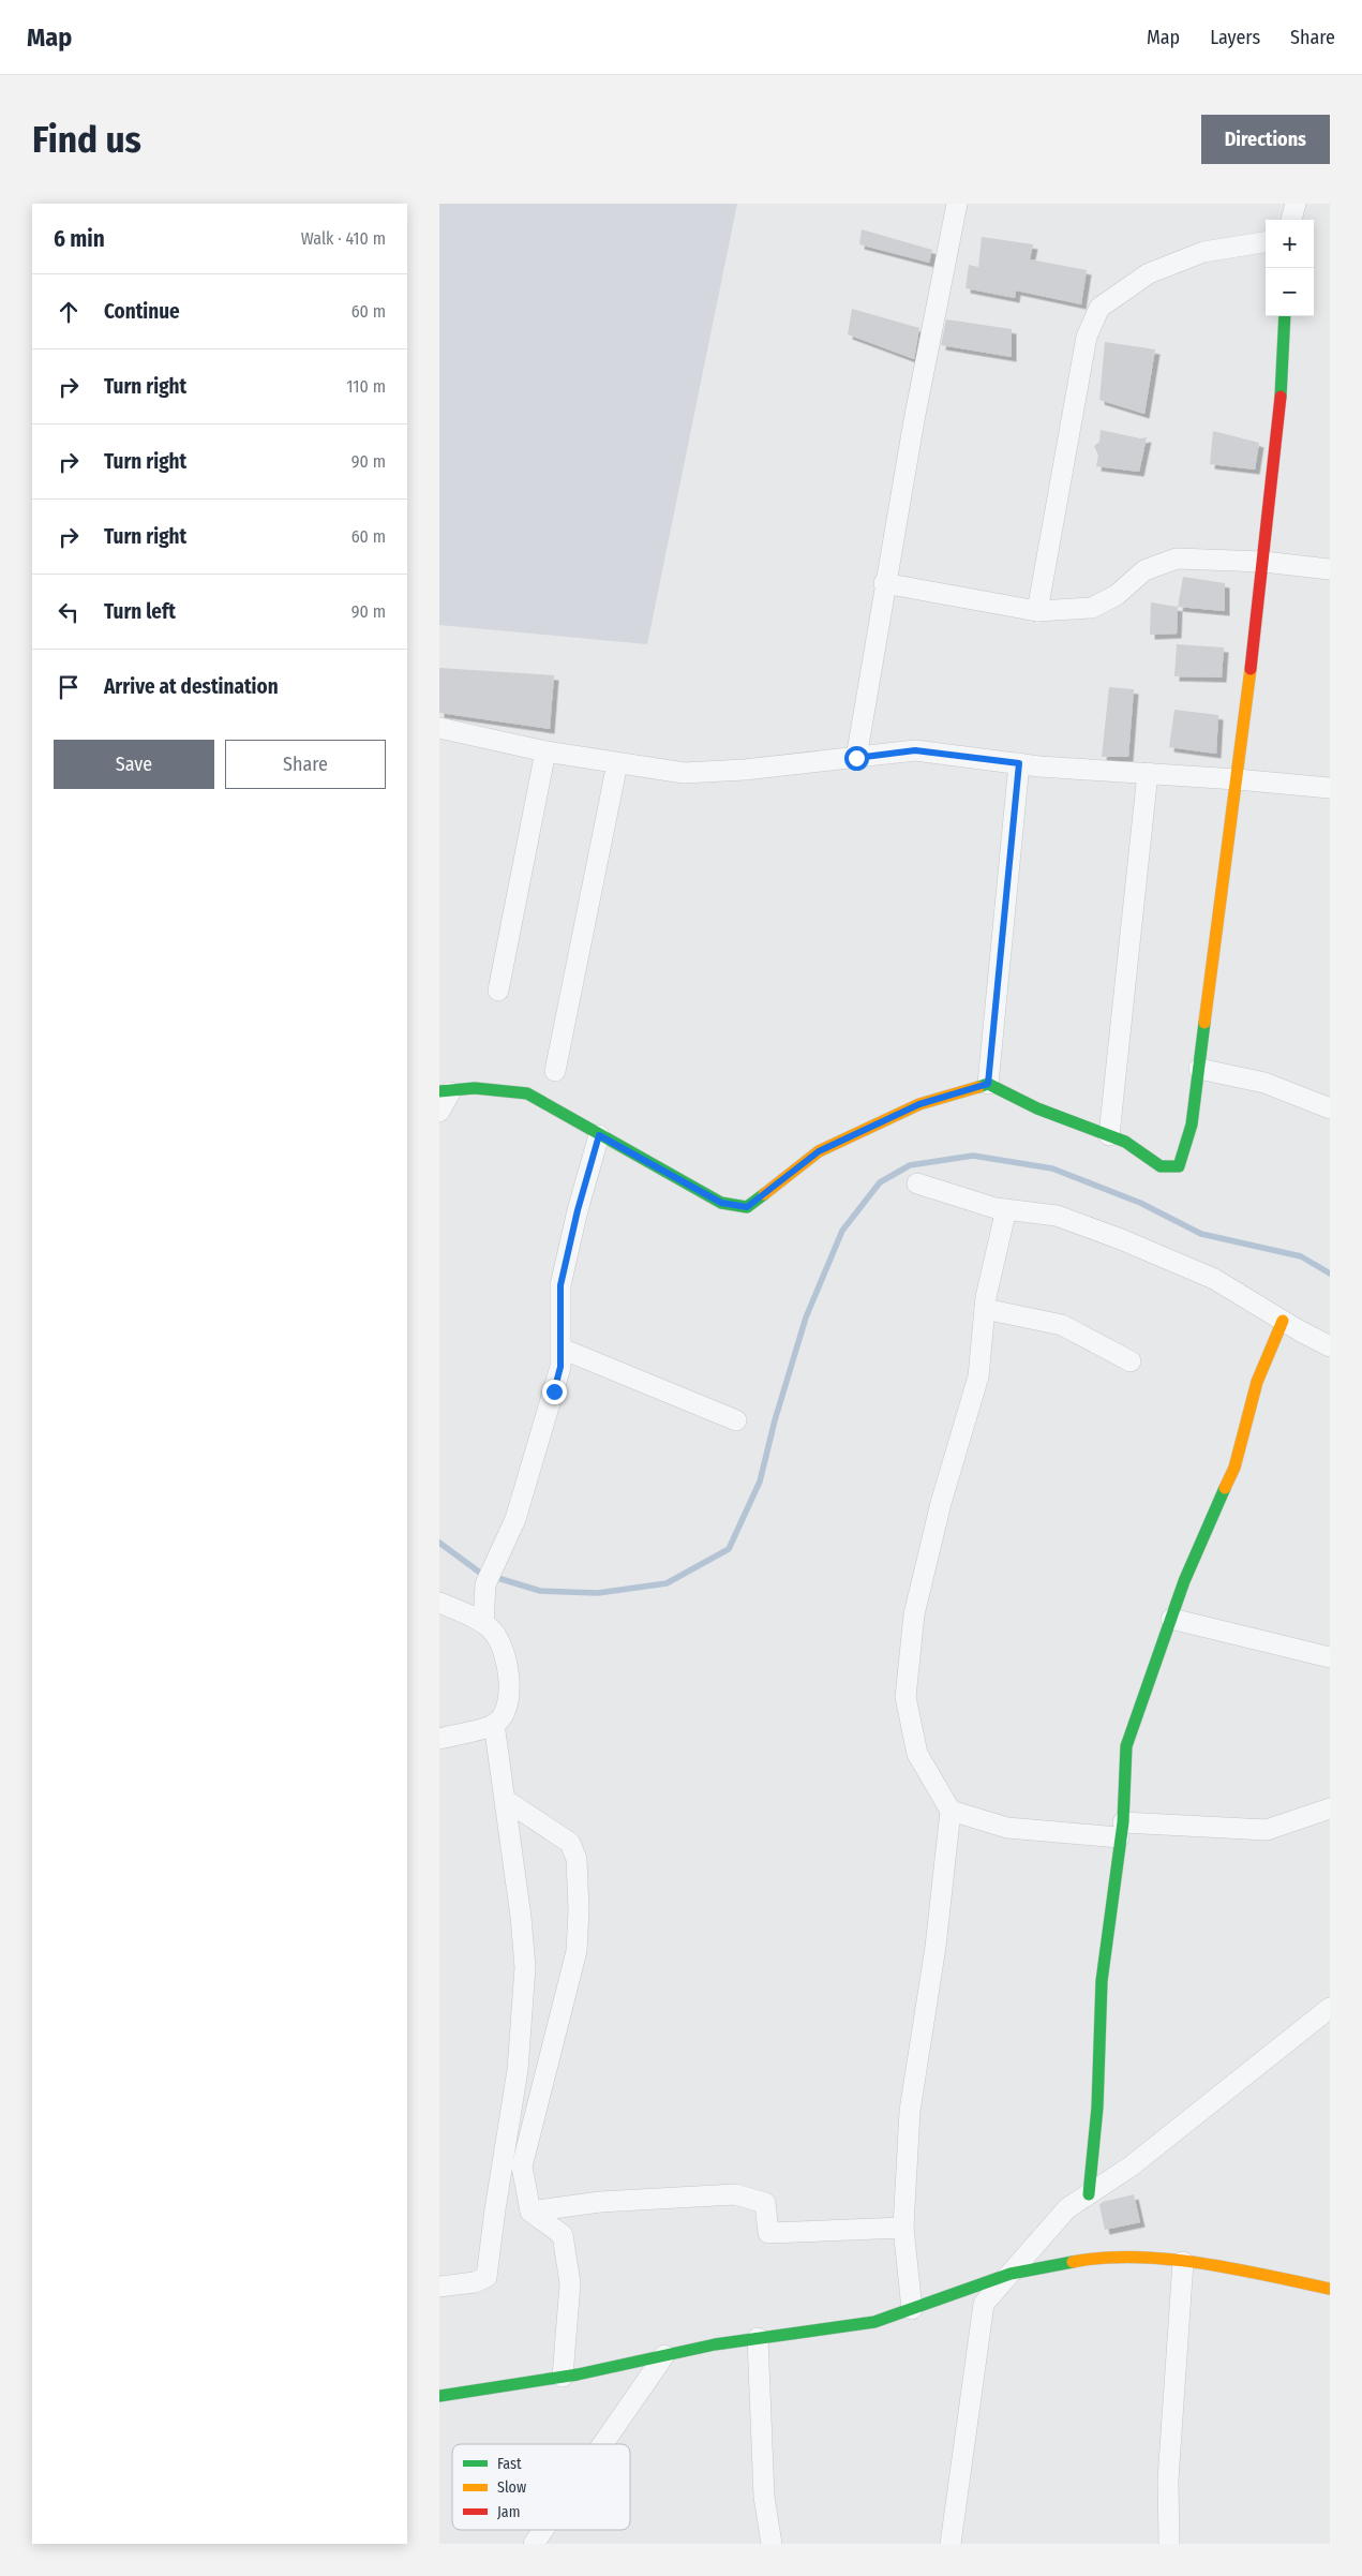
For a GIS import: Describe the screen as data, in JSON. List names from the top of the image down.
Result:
{
  "legend": ["Fast", "Slow", "Jam"],
  "page": {
    "header": "Map",
    "nav": ["Map", "Layers", "Share"],
    "buttons": [
      "Directions",
      ["Save", "Share"]
    ],
    "title": "Find us",
    "heading": ["6 min", "Walk · 410 m"],
    "map_buttons": ["+", "−"],
    "list": [
      ["Continue", "60 m"],
      ["Turn right", "110 m"],
      ["Turn right", "90 m"],
      ["Turn right", "60 m"],
      ["Turn left", "90 m"],
      "Arrive at destination"
    ]
  }
}
